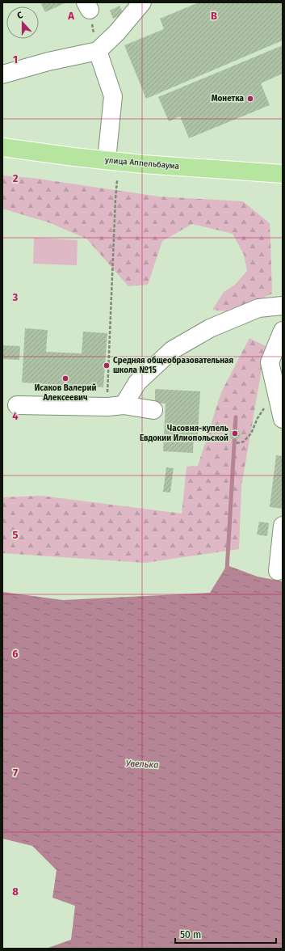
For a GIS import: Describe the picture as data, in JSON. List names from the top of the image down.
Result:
{
  "streets": {
    "main road": ["улица Аппельбаума"]
  },
  "water": ["Увелька"],
  "places": [
    "Монетка",
    "Средняя общеобразовательная школа №15",
    "Исаков Валерий Алексеевич",
    "Часовня-купель Евдокии Илиопольской"
  ],
  "scale_bar": "50 m",
  "north": "top",
  "grid": {
    "columns": ["A", "B"],
    "rows": [
      "1",
      "2",
      "3",
      "4",
      "5",
      "6",
      "7",
      "8"
    ]
  }
}
